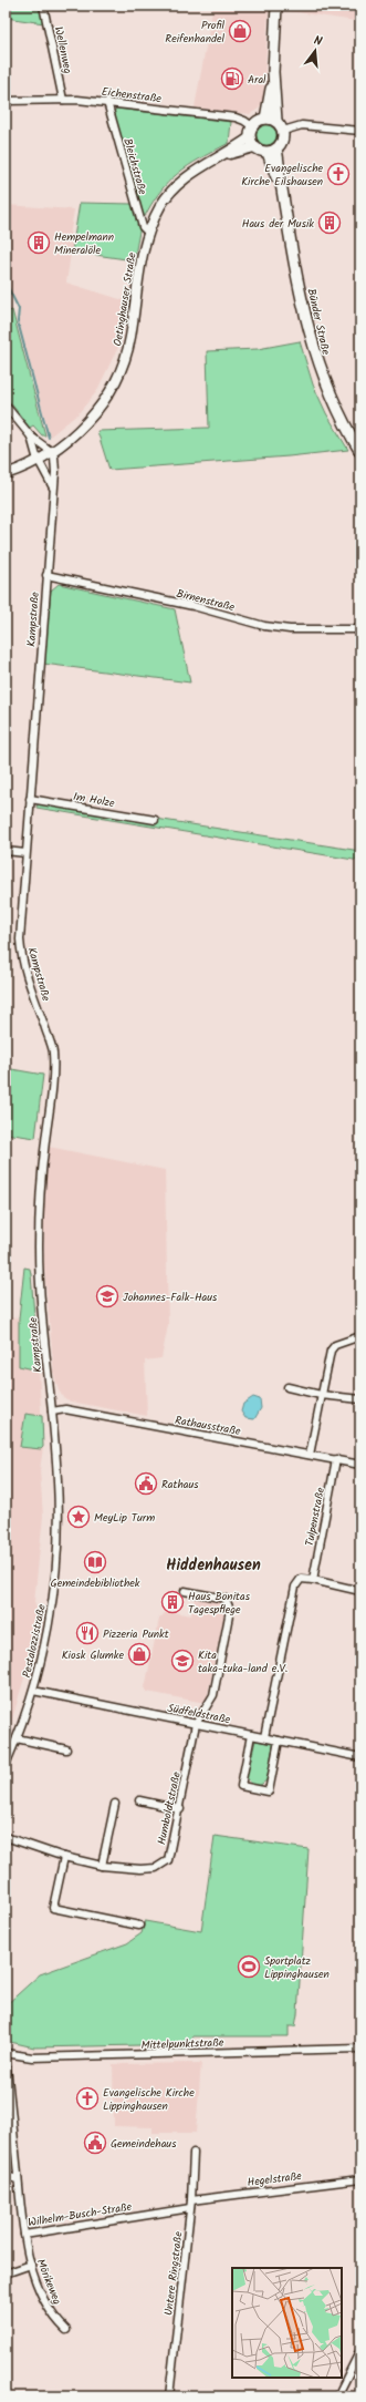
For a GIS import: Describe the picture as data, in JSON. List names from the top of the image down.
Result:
{
  "streets": {
    "main road": ["Bünder Straße"],
    "street": [
      "Wellenweg",
      "Eichenstraße",
      "Bleichstraße",
      "Oetinghauser Straße",
      "Birnenstraße",
      "Kampstraße",
      "Im Holze",
      "Rathausstraße",
      "Tulpenstraße",
      "Pestalozzistraße",
      "Südfeldstraße",
      "Humboldtstraße",
      "Mittelpunktstraße",
      "Hegelstraße",
      "Wilhelm-Busch-Straße",
      "Untere Ringstraße",
      "Mörikeweg"
    ]
  },
  "crossings": [
    ["Wellenweg", "Eichenstraße"],
    ["Eichenstraße", "Bleichstraße"],
    ["Eichenstraße", "Oetinghauser Straße"],
    ["Eichenstraße", "Bünder Straße"],
    ["Bleichstraße", "Oetinghauser Straße"],
    ["Oetinghauser Straße", "Bünder Straße"],
    ["Oetinghauser Straße", "Kampstraße"],
    ["Birnenstraße", "Kampstraße"],
    ["Kampstraße", "Im Holze"],
    ["Kampstraße", "Rathausstraße"],
    ["Kampstraße", "Pestalozzistraße"],
    ["Rathausstraße", "Tulpenstraße"],
    ["Rathausstraße", "Pestalozzistraße"],
    ["Pestalozzistraße", "Südfeldstraße"],
    ["Südfeldstraße", "Humboldtstraße"],
    ["Mittelpunktstraße", "Wilhelm-Busch-Straße"],
    ["Hegelstraße", "Untere Ringstraße"],
    ["Wilhelm-Busch-Straße", "Untere Ringstraße"],
    ["Wilhelm-Busch-Straße", "Mörikeweg"]
  ],
  "districts": ["Hiddenhausen"],
  "places": {
    "shop": ["Profil Reifenhandel", "Kiosk Glumke"],
    "fuel station": ["Aral"],
    "church": ["Evangelische Kirche Eilshausen", "Evangelische Kirche Lippinghausen"],
    "building": ["Haus der Musik", "Hempelmann Mineralöle", "Haus Bonitas Tagespflege"],
    "school or university": ["Johannes-Falk-Haus", "Kita taka-tuka-land e.V."],
    "public building": ["Rathaus", "Gemeindehaus"],
    "place": ["MeyLip Turm"],
    "library": ["Gemeindebibliothek"],
    "restaurant": ["Pizzeria Punkt"],
    "sports": ["Sportplatz Lippinghausen"]
  },
  "north": "top"
}
